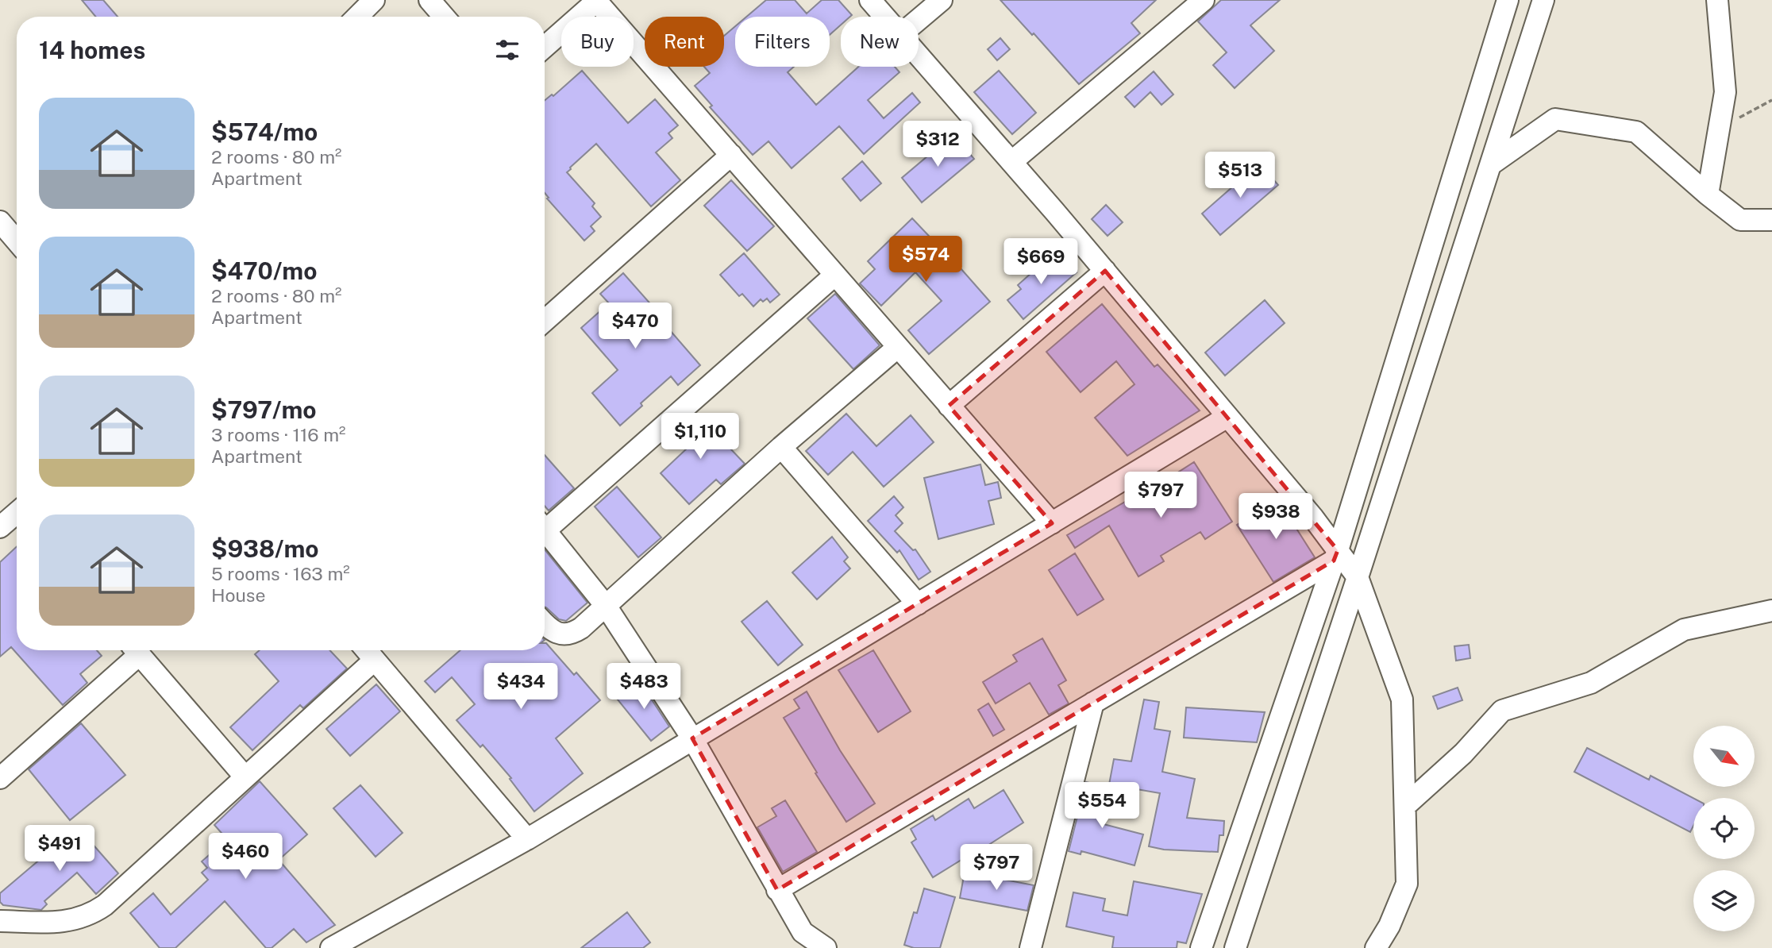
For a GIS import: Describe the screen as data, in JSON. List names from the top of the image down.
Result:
{
  "north": "bottom right",
  "page": {
    "chip": [
      "Buy",
      "Rent",
      "Filters",
      "New"
    ],
    "heading": "14 homes",
    "list": [
      {
        "name": "$574/mo",
        "note": "2 rooms · 80 m² · Apartment"
      },
      {
        "name": "$470/mo",
        "note": "2 rooms · 80 m² · Apartment"
      },
      {
        "name": "$797/mo",
        "note": "3 rooms · 116 m² · Apartment"
      },
      {
        "name": "$938/mo",
        "note": "5 rooms · 163 m² · House"
      }
    ],
    "price": [
      "$312",
      "$513",
      "$574",
      "$669",
      "$470",
      "$1,110",
      "$797",
      "$938",
      "$434",
      "$483",
      "$554",
      "$491",
      "$460",
      "$797"
    ]
  }
}
